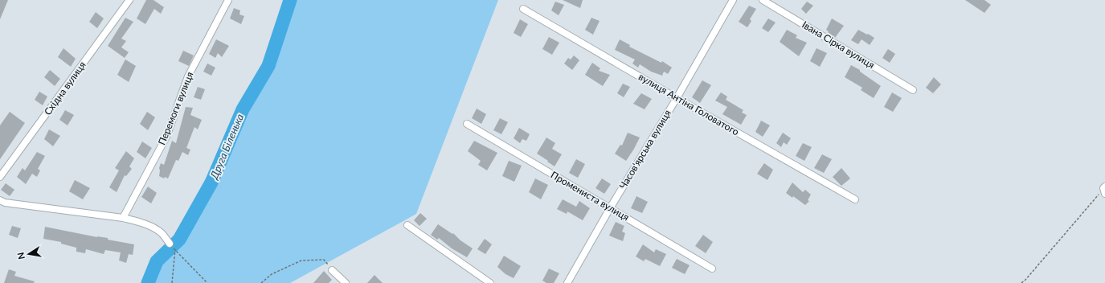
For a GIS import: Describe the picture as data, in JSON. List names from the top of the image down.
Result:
{
  "streets": {
    "street": [
      "Івана Сірка вулиця",
      "Східна вулиця",
      "вулиця Антіна Головатого",
      "Перемоги вулиця",
      "Часов'ярська вулиця",
      "Промениста вулиця"
    ]
  },
  "crossings": [
    ["вулиця Антіна Головатого", "Часов'ярська вулиця"],
    ["Часов'ярська вулиця", "Промениста вулиця"]
  ],
  "water": ["Друга Біленька"],
  "north": "left"
}
